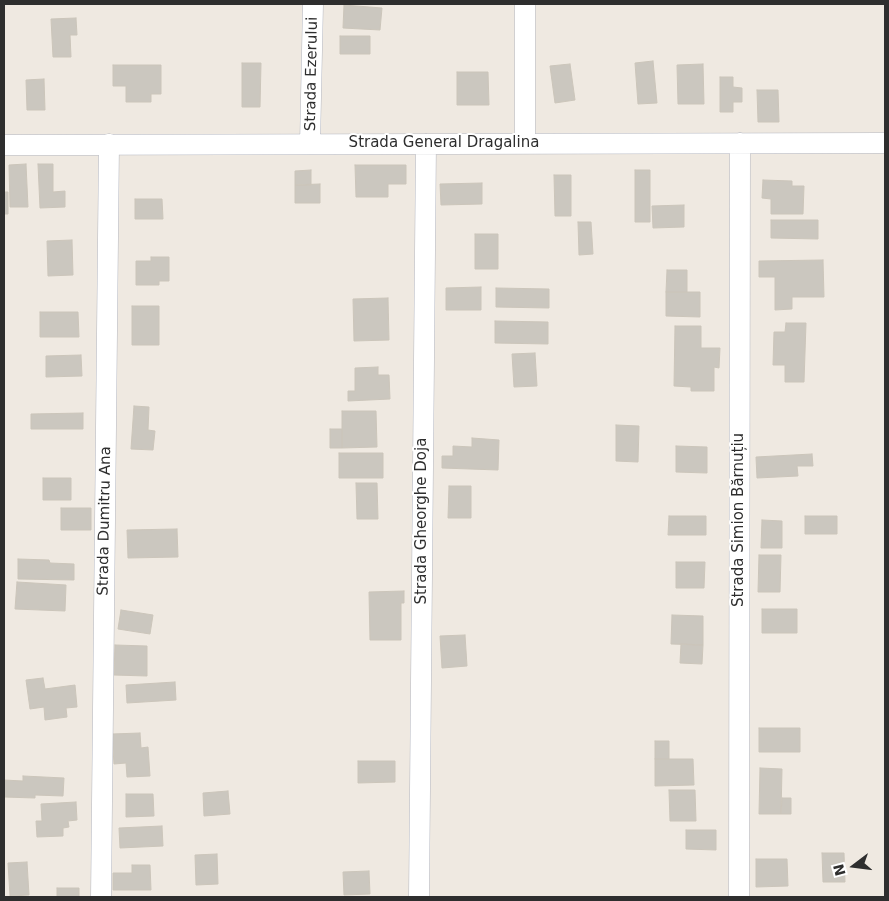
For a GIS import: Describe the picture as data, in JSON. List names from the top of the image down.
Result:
{
  "streets": {
    "street": [
      "Strada Ezerului",
      "Strada General Dragalina",
      "Strada Simion Bărnuțiu",
      "Strada Dumitru Ana",
      "Strada Gheorghe Doja"
    ]
  },
  "crossings": [
    ["Strada Ezerului", "Strada General Dragalina"],
    ["Strada General Dragalina", "Strada Simion Bărnuțiu"],
    ["Strada General Dragalina", "Strada Dumitru Ana"],
    ["Strada General Dragalina", "Strada Gheorghe Doja"]
  ],
  "north": "left"
}
